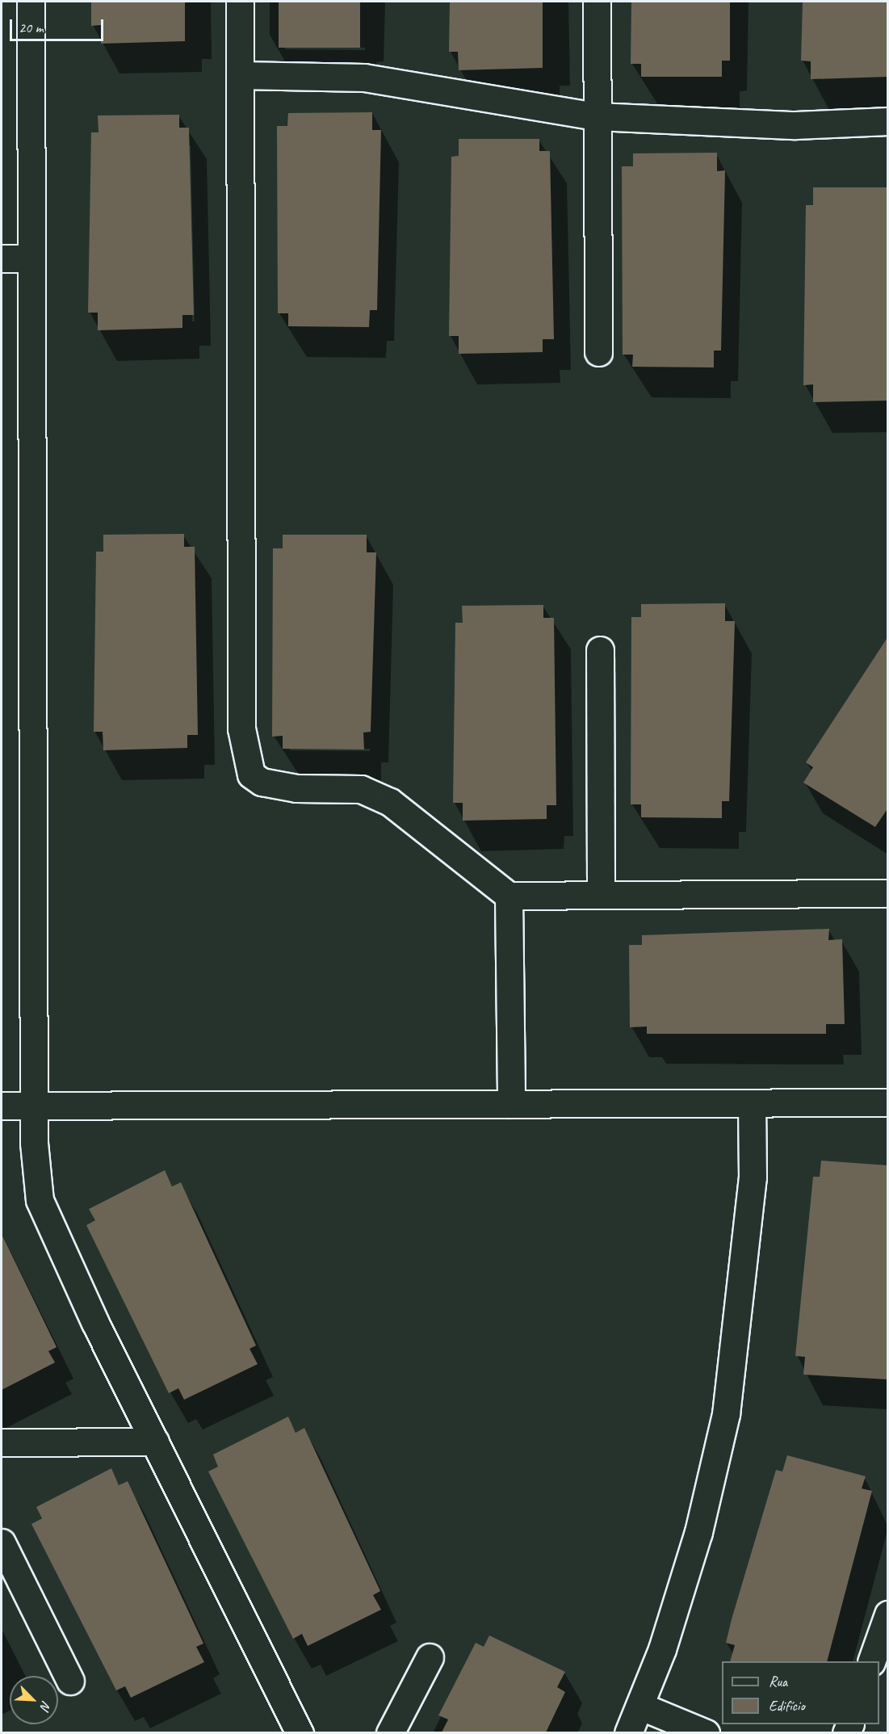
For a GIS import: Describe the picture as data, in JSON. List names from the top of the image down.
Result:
{
  "legend": ["Rua", "Edifício"],
  "scale_bar": "20 m",
  "north": "bottom right"
}
